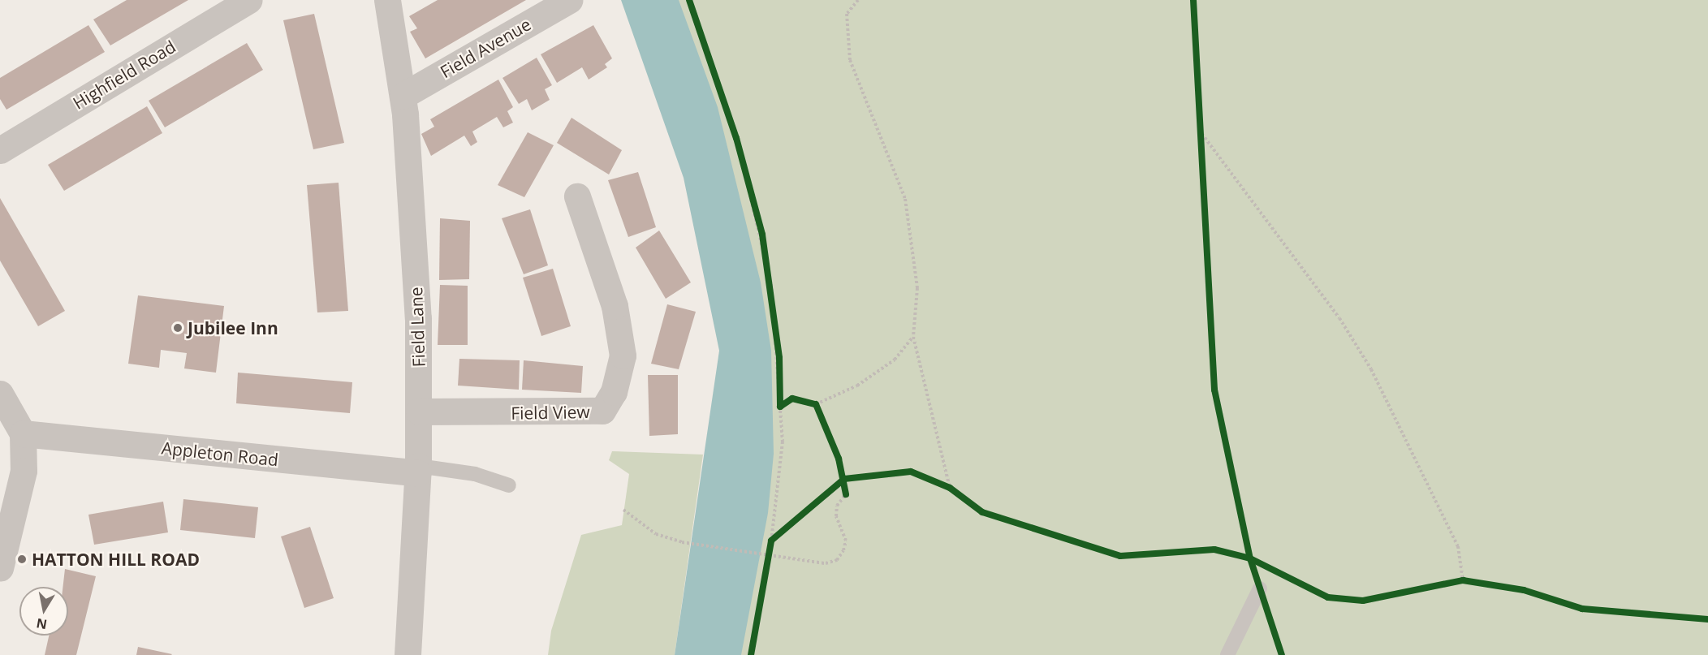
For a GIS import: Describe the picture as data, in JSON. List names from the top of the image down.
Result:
{
  "streets": {
    "street": [
      "Field Avenue",
      "Highfield Road",
      "Field Lane",
      "Field View",
      "Appleton Road"
    ]
  },
  "crossings": [
    ["Field Avenue", "Field Lane"],
    ["Field Lane", "Field View"],
    ["Field Lane", "Appleton Road"]
  ],
  "places": ["Jubilee Inn", "HATTON HILL ROAD"],
  "north": "bottom"
}
